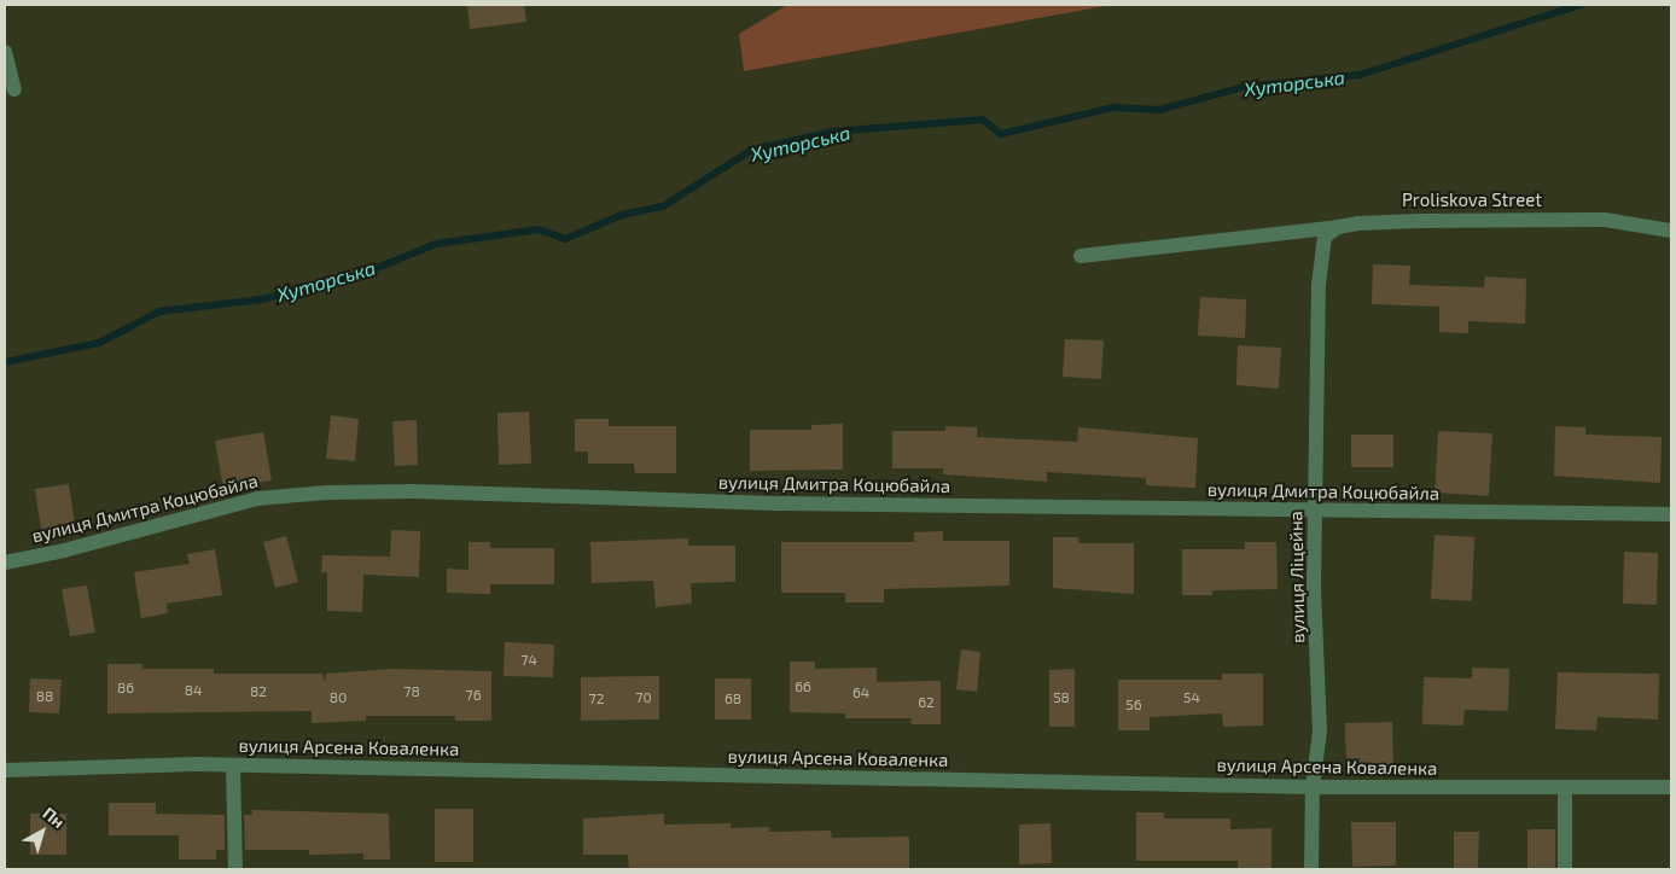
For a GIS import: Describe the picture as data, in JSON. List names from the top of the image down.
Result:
{
  "streets": {
    "street": [
      "Proliskova Street",
      "вулиця Дмитра Коцюбайла",
      "вулиця Ліцейна",
      "вулиця Арсена Коваленка"
    ]
  },
  "crossings": [
    ["Proliskova Street", "вулиця Ліцейна"],
    ["вулиця Дмитра Коцюбайла", "вулиця Ліцейна"],
    ["вулиця Ліцейна", "вулиця Арсена Коваленка"]
  ],
  "water": ["Хуторська"],
  "house_numbers": [
    "74",
    "66",
    "86",
    "84",
    "82",
    "78",
    "64",
    "76",
    "88",
    "80",
    "70",
    "58",
    "54",
    "72",
    "68",
    "62",
    "56"
  ],
  "north": "top right"
}
